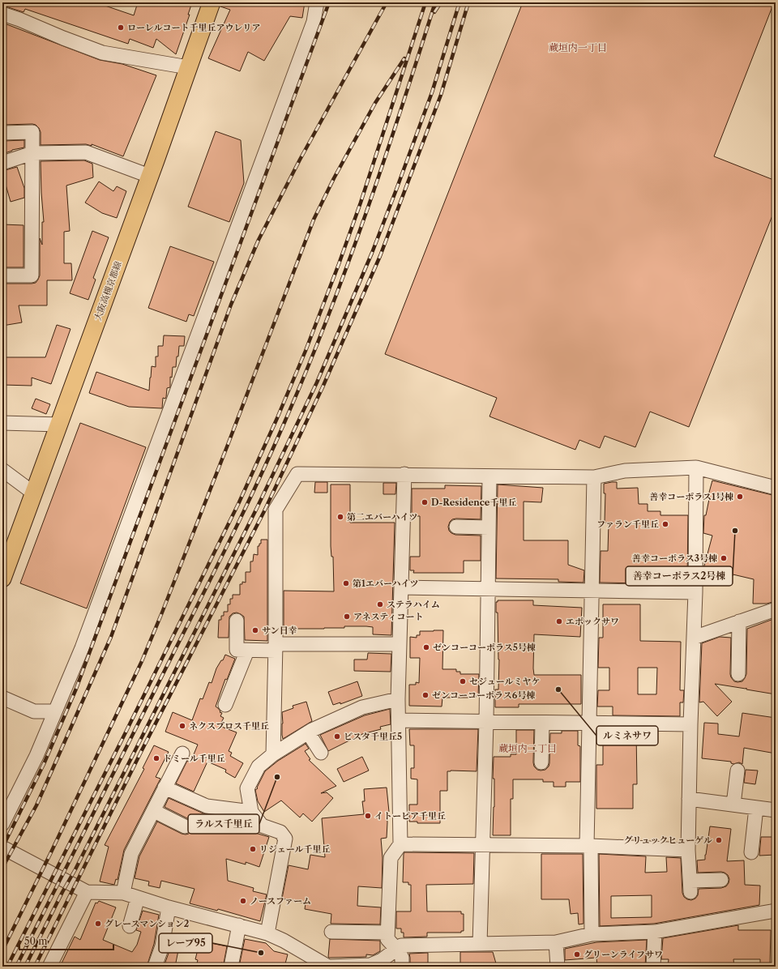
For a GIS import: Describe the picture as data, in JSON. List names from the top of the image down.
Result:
{
  "streets": {
    "main road": ["大阪高槻京都線"]
  },
  "districts": ["蔵垣内一丁目", "蔵垣内二丁目"],
  "places": [
    "ローレルコート千里丘アウレリア",
    "善幸コーポラス1号棟",
    "D-Residence千里丘",
    "第二エバーハイツ",
    "ファラン千里丘",
    "善幸コーポラス2号棟",
    "善幸コーポラス3号棟",
    "第1エバーハイツ",
    "ステラハイム",
    "アネスティコート",
    "エポックサワ",
    "サン日幸",
    "ゼンコーコーポラス5号棟",
    "セジュールミヤケ",
    "ルミネサワ",
    "ゼンコーコーポラス6号棟",
    "ネクスプロス千里丘",
    "ビスタ千里丘5",
    "ドミール千里丘",
    "ラルス千里丘",
    "イトーピア千里丘",
    "グリュックヒューゲル",
    "リジェール千里丘",
    "ノースファーム",
    "グレースマンション2",
    "レーブ95",
    "グリーンライフサワ"
  ],
  "scale_bar": "50 m"
}
